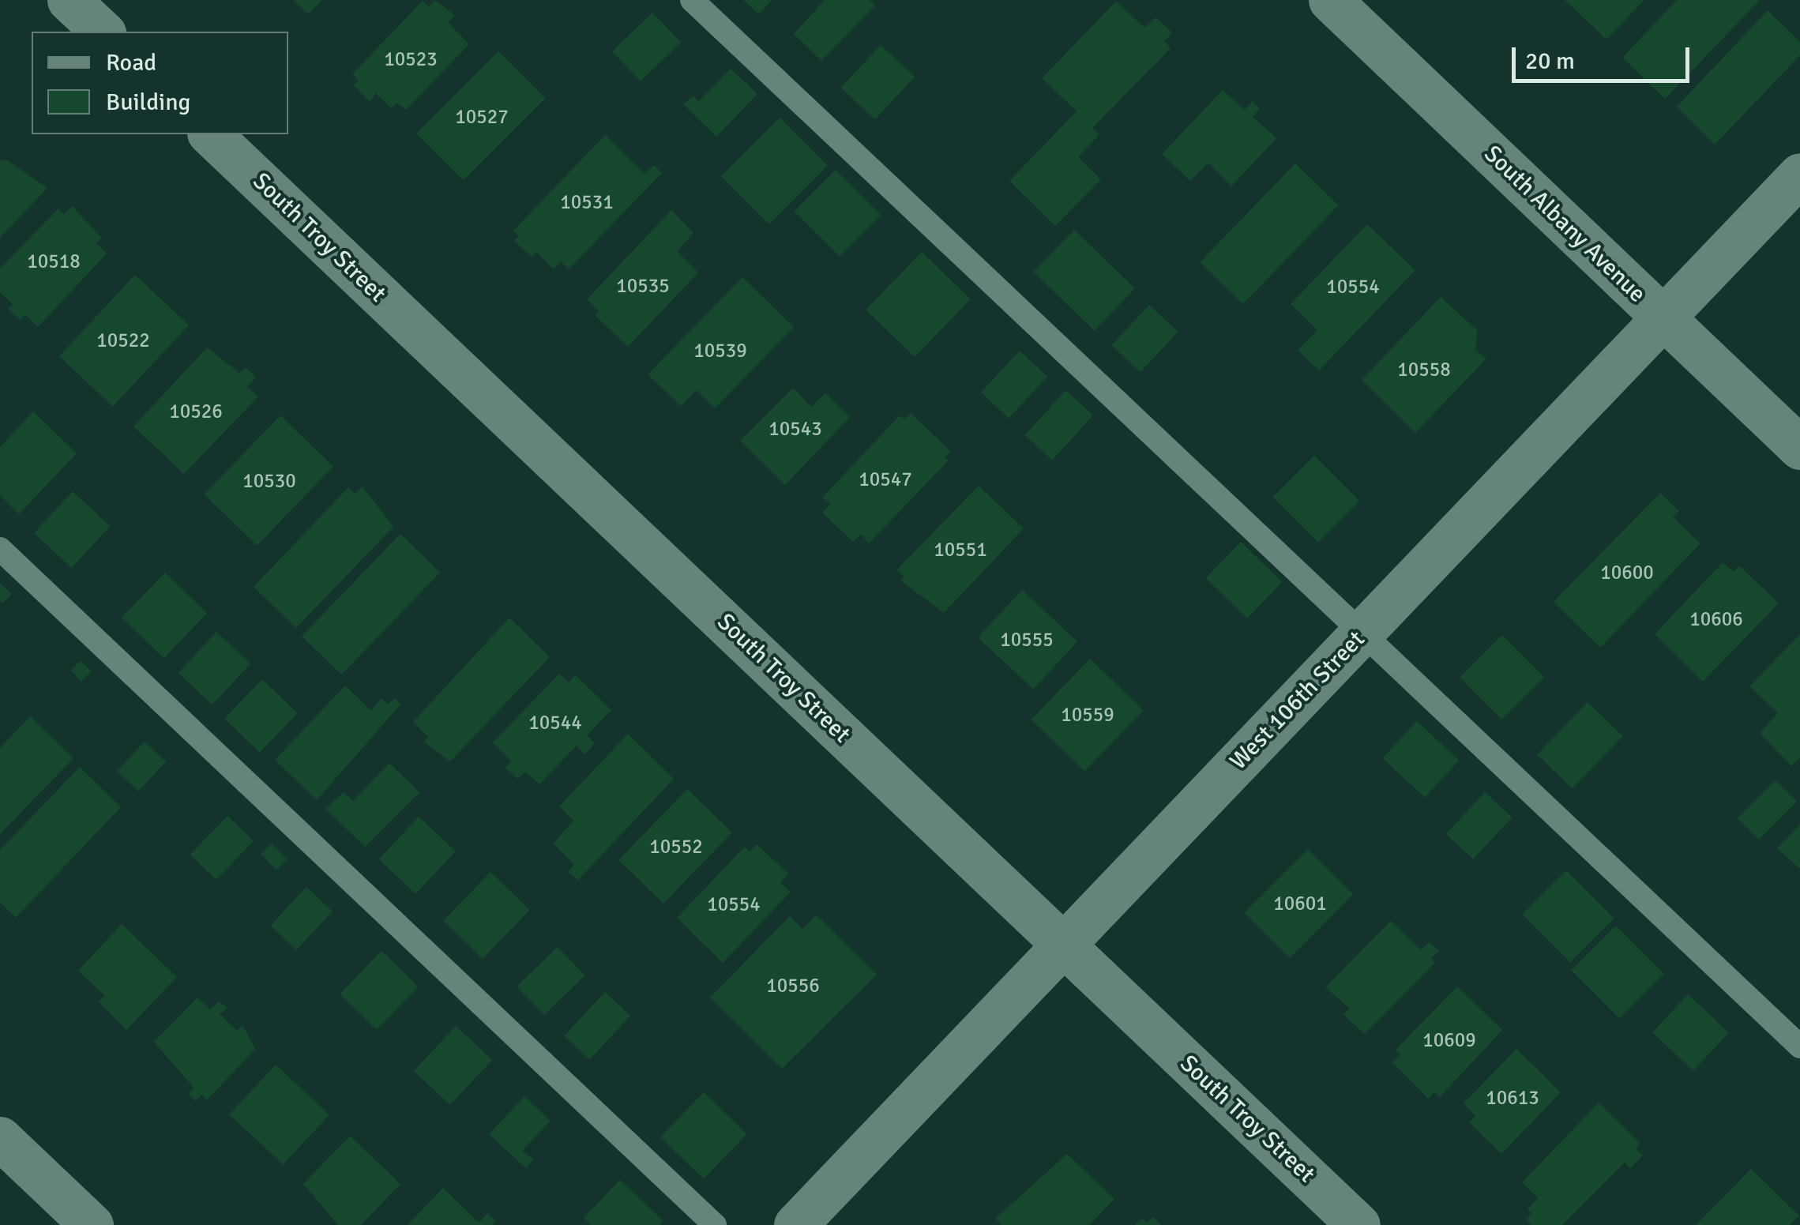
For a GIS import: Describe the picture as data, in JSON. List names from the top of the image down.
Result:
{
  "streets": {
    "street": ["South Albany Avenue", "South Troy Street", "West 106th Street"]
  },
  "crossings": [
    ["South Albany Avenue", "West 106th Street"],
    ["South Troy Street", "West 106th Street"]
  ],
  "house_numbers": [
    "10523",
    "10527",
    "10531",
    "10518",
    "10535",
    "10554",
    "10522",
    "10539",
    "10558",
    "10526",
    "10543",
    "10547",
    "10530",
    "10551",
    "10600",
    "10606",
    "10555",
    "10559",
    "10544",
    "10552",
    "10601",
    "10554",
    "10556",
    "10609",
    "10613"
  ],
  "legend": ["Road", "Building"],
  "scale_bar": "20 m"
}
